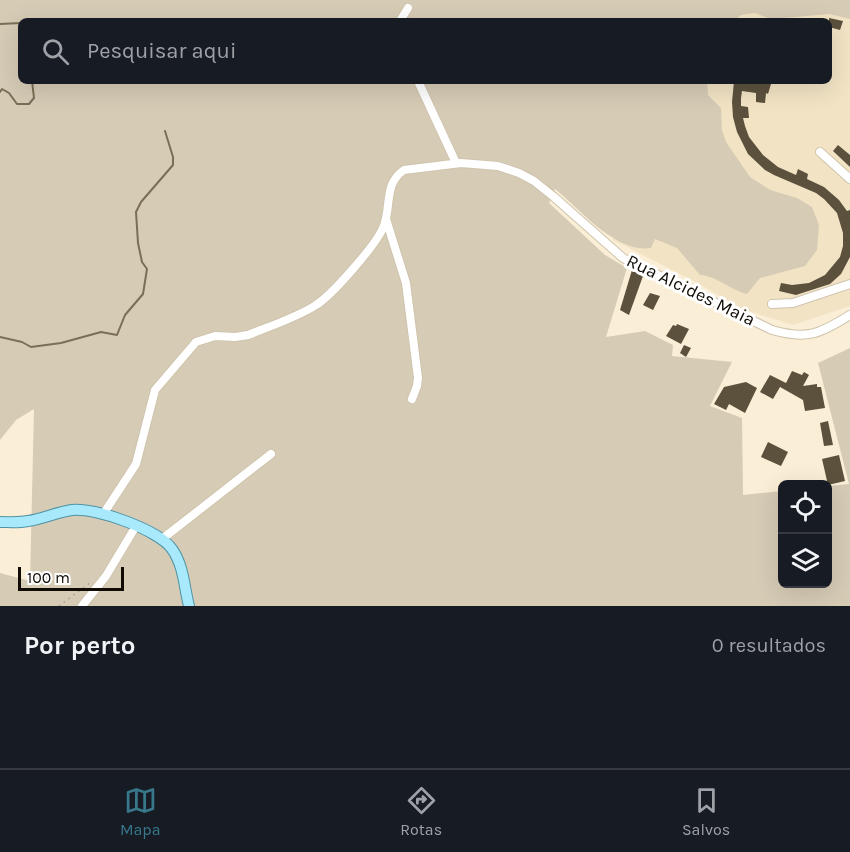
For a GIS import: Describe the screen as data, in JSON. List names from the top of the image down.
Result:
{
  "streets": {
    "street": ["Rua Alcides Maia"]
  },
  "scale_bar": "100 m",
  "page": {
    "search": "Pesquisar aqui",
    "scale": "100 m",
    "heading": ["Por perto", "0 resultados"],
    "nav": ["Mapa", "Rotas", "Salvos"]
  }
}
